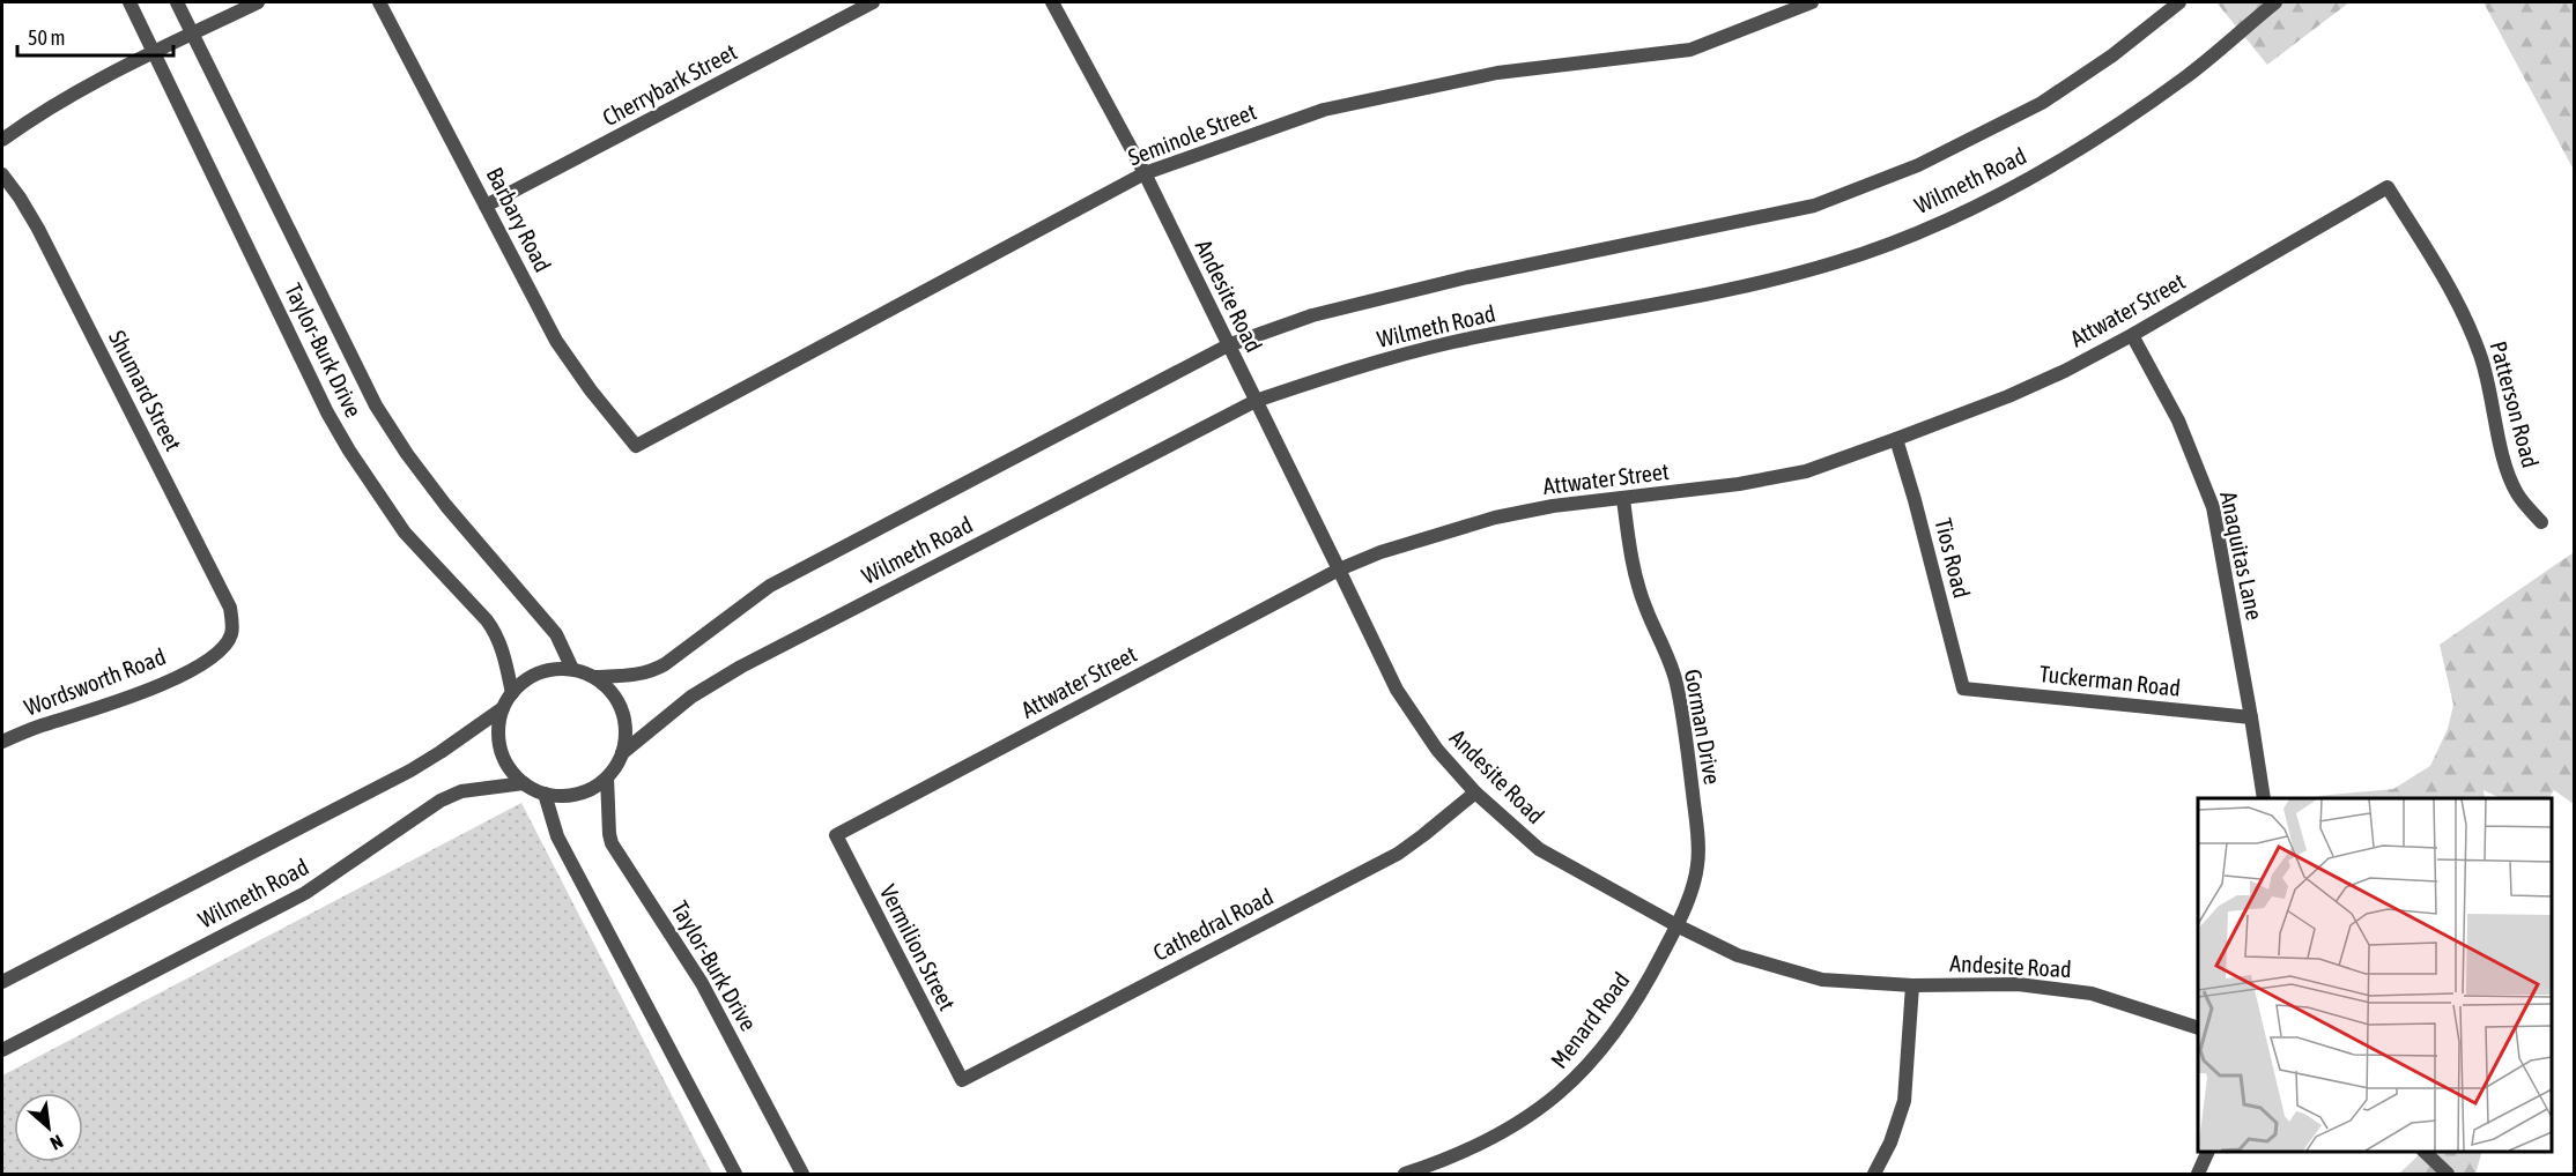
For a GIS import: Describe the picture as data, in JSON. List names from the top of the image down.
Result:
{
  "streets": {
    "street": [
      "Cherrybark Street",
      "Seminole Street",
      "Wilmeth Road",
      "Barbary Road",
      "Andesite Road",
      "Attwater Street",
      "Taylor-Burk Drive",
      "Shumard Street",
      "Patterson Road",
      "Anaquitas Lane",
      "Tios Road",
      "Tuckerman Road",
      "Wordsworth Road",
      "Gorman Drive",
      "Cathedral Road",
      "Vermilion Street",
      "Menard Road"
    ]
  },
  "crossings": [
    ["Cherrybark Street", "Barbary Road"],
    ["Seminole Street", "Barbary Road"],
    ["Seminole Street", "Andesite Road"],
    ["Wilmeth Road", "Andesite Road"],
    ["Wilmeth Road", "Taylor-Burk Drive"],
    ["Andesite Road", "Attwater Street"],
    ["Andesite Road", "Gorman Drive"],
    ["Andesite Road", "Cathedral Road"],
    ["Andesite Road", "Menard Road"],
    ["Attwater Street", "Patterson Road"],
    ["Attwater Street", "Anaquitas Lane"],
    ["Attwater Street", "Tios Road"],
    ["Attwater Street", "Gorman Drive"],
    ["Attwater Street", "Vermilion Street"],
    ["Shumard Street", "Wordsworth Road"],
    ["Anaquitas Lane", "Tuckerman Road"],
    ["Tios Road", "Tuckerman Road"],
    ["Gorman Drive", "Menard Road"],
    ["Cathedral Road", "Vermilion Street"]
  ],
  "scale_bar": "50 m",
  "north": "bottom right"
}
